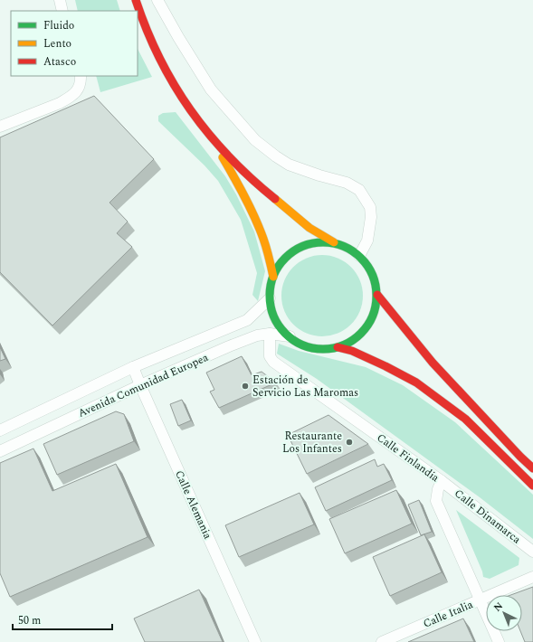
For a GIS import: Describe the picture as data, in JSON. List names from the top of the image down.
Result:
{
  "streets": {
    "street": [
      "Avenida Comunidad Europea",
      "Calle Finlandia",
      "Calle Alemania",
      "Calle Dinamarca",
      "Calle Italia"
    ]
  },
  "crossings": [
    ["Avenida Comunidad Europea", "Calle Finlandia"],
    ["Avenida Comunidad Europea", "Calle Alemania"],
    ["Calle Finlandia", "Calle Dinamarca"],
    ["Calle Finlandia", "Calle Italia"]
  ],
  "places": ["Estación de Servicio Las Maromas", "Restaurante Los Infantes"],
  "legend": ["Fluido", "Lento", "Atasco"],
  "scale_bar": "50 m",
  "north": "top left"
}
